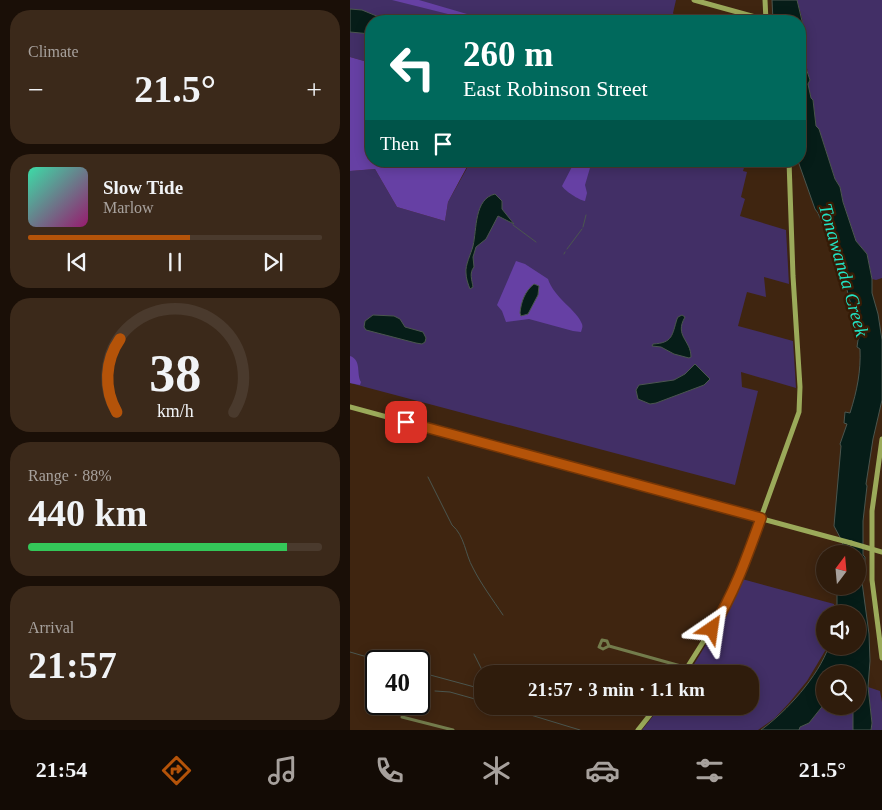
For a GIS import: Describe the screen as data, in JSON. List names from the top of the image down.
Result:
{
  "water": ["Tonawanda Creek"],
  "north": "top",
  "page": {
    "tile": [
      "Climate",
      ["Range · 88%", "440 km"],
      ["Arrival", "21:57"]
    ],
    "turn": ["260 m", "East Robinson Street"],
    "heat": ["−", "21.5°", "+"],
    "then": "Then",
    "song": ["Slow Tide", "Marlow"],
    "limit": "40",
    "trip": "21:57 · 3 min · 1.1 km",
    "tabs": ["21:54", "21.5°"],
    "gauge": ["38", "km/h"]
  }
}
